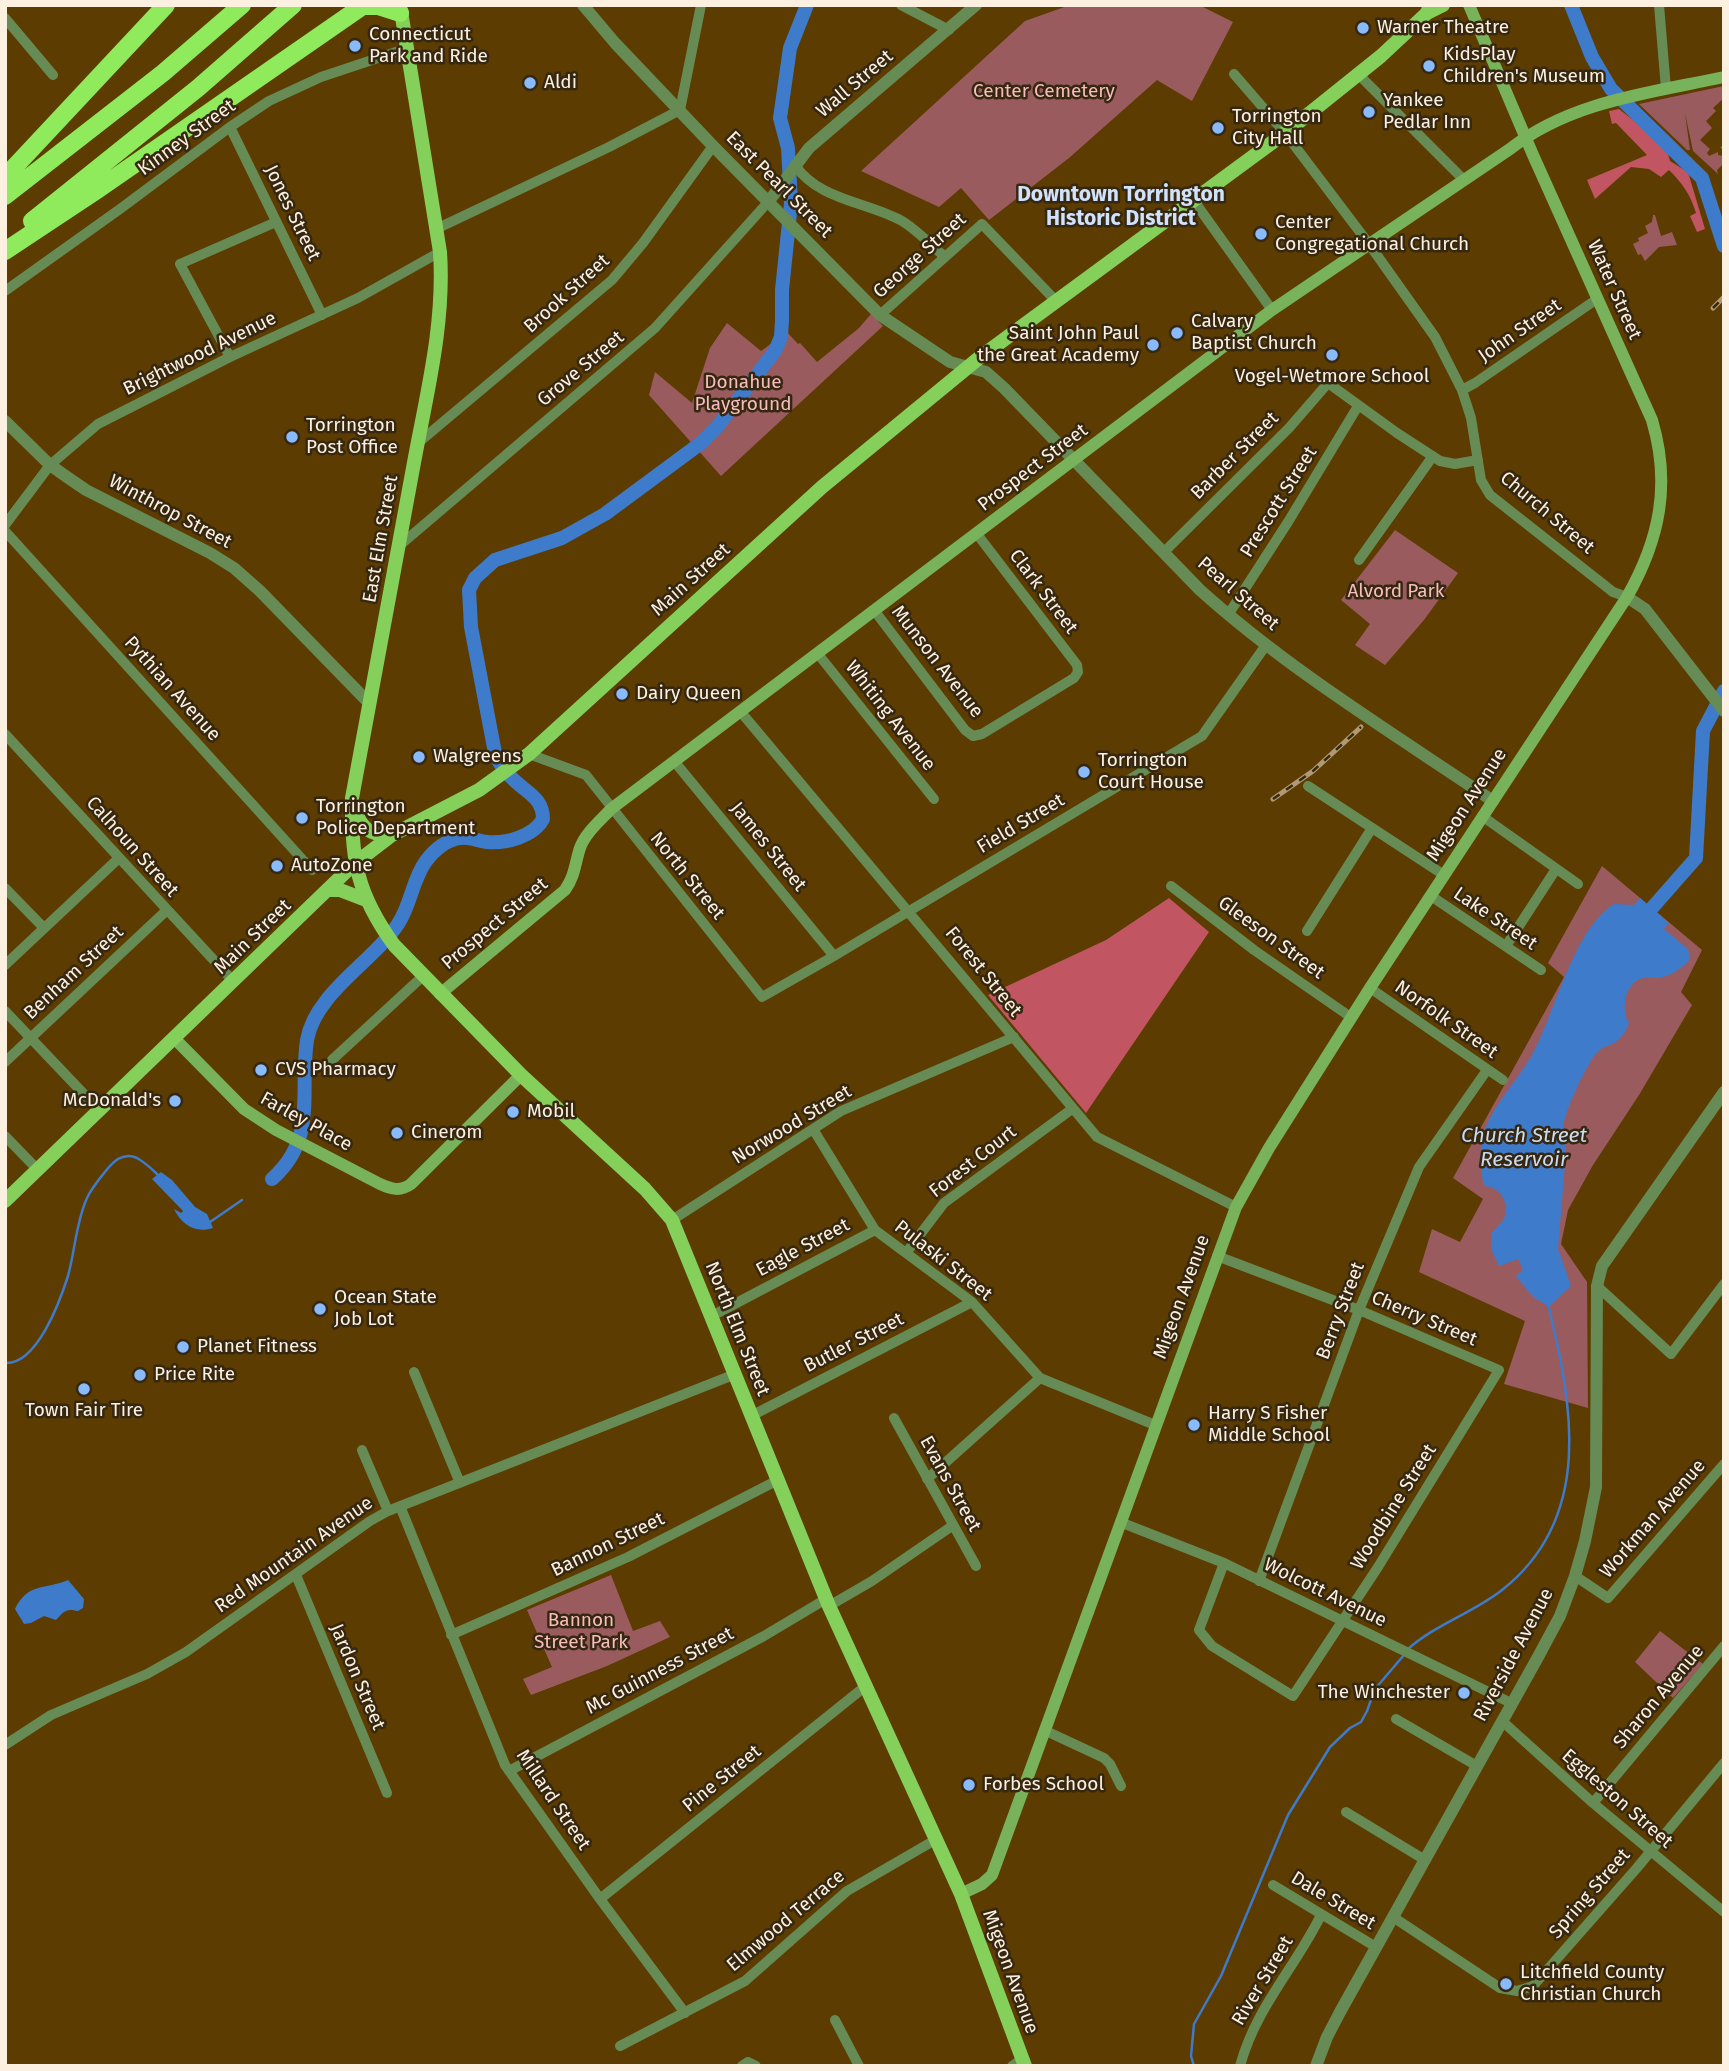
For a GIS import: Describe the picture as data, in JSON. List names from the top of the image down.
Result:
{
  "streets": {
    "main road": [
      "Water Street",
      "Prospect Street",
      "East Elm Street",
      "Main Street",
      "Migeon Avenue",
      "Farley Place",
      "North Elm Street"
    ],
    "street": [
      "Wall Street",
      "Kinney Street",
      "East Pearl Street",
      "Jones Street",
      "George Street",
      "Brook Street",
      "John Street",
      "Brightwood Avenue",
      "Grove Street",
      "Barber Street",
      "Prescott Street",
      "Winthrop Street",
      "Church Street",
      "Clark Street",
      "Pearl Street",
      "Munson Avenue",
      "Pythian Avenue",
      "Whiting Avenue",
      "Field Street",
      "Calhoun Street",
      "James Street",
      "North Street",
      "Lake Street",
      "Gleeson Street",
      "Forest Street",
      "Benham Street",
      "Norfolk Street",
      "Norwood Street",
      "Forest Court",
      "Eagle Street",
      "Pulaski Street",
      "Berry Street",
      "Cherry Street",
      "Butler Street",
      "Evans Street",
      "Woodbine Street",
      "Workman Avenue",
      "Bannon Street",
      "Red Mountain Avenue",
      "Wolcott Avenue",
      "Riverside Avenue",
      "Mc Guinness Street",
      "Jardon Street",
      "Sharon Avenue",
      "Pine Street",
      "Eggleston Street",
      "Millard Street",
      "Spring Street",
      "Dale Street",
      "Elmwood Terrace",
      "River Street"
    ]
  },
  "crossings": [
    ["Wall Street", "East Pearl Street"],
    ["Wall Street", "Grove Street"],
    ["Kinney Street", "Jones Street"],
    ["Kinney Street", "East Elm Street"],
    ["East Pearl Street", "George Street"],
    ["East Pearl Street", "Brook Street"],
    ["East Pearl Street", "Grove Street"],
    ["East Pearl Street", "Main Street"],
    ["East Pearl Street", "Pearl Street"],
    ["Jones Street", "Brightwood Avenue"],
    ["George Street", "Main Street"],
    ["Water Street", "John Street"],
    ["Water Street", "Prospect Street"],
    ["Water Street", "Church Street"],
    ["Water Street", "Migeon Avenue"],
    ["Brook Street", "East Elm Street"],
    ["Brightwood Avenue", "Winthrop Street"],
    ["Brightwood Avenue", "East Elm Street"],
    ["Grove Street", "East Elm Street"],
    ["Barber Street", "Church Street"],
    ["Barber Street", "Pearl Street"],
    ["Prospect Street", "Clark Street"],
    ["Prospect Street", "Pearl Street"],
    ["Prospect Street", "Munson Avenue"],
    ["Prospect Street", "Whiting Avenue"],
    ["Prospect Street", "James Street"],
    ["Prospect Street", "North Street"],
    ["Prospect Street", "Forest Street"],
    ["Prospect Street", "North Elm Street"],
    ["Prescott Street", "Church Street"],
    ["Prescott Street", "Pearl Street"],
    ["Winthrop Street", "East Elm Street"],
    ["Church Street", "Migeon Avenue"],
    ["East Elm Street", "Main Street"],
    ["East Elm Street", "North Elm Street"],
    ["Main Street", "Pearl Street"],
    ["Main Street", "Calhoun Street"],
    ["Main Street", "North Street"],
    ["Main Street", "Farley Place"],
    ["Main Street", "North Elm Street"],
    ["Clark Street", "Munson Avenue"],
    ["Pearl Street", "Migeon Avenue"],
    ["Pearl Street", "Field Street"],
    ["Migeon Avenue", "Lake Street"],
    ["Migeon Avenue", "Gleeson Street"],
    ["Migeon Avenue", "Forest Street"],
    ["Migeon Avenue", "Norfolk Street"],
    ["Migeon Avenue", "Pulaski Street"],
    ["Migeon Avenue", "Cherry Street"],
    ["Migeon Avenue", "North Elm Street"],
    ["Migeon Avenue", "Wolcott Avenue"],
    ["Field Street", "James Street"],
    ["Field Street", "North Street"],
    ["Field Street", "Forest Street"],
    ["Calhoun Street", "Benham Street"],
    ["Forest Street", "Norwood Street"],
    ["Forest Street", "Forest Court"],
    ["Norfolk Street", "Berry Street"],
    ["Farley Place", "North Elm Street"],
    ["Norwood Street", "Pulaski Street"],
    ["Norwood Street", "North Elm Street"],
    ["Forest Court", "Pulaski Street"],
    ["Eagle Street", "Pulaski Street"],
    ["Eagle Street", "North Elm Street"],
    ["Pulaski Street", "Butler Street"],
    ["Berry Street", "Cherry Street"],
    ["Berry Street", "Wolcott Avenue"],
    ["Cherry Street", "Woodbine Street"],
    ["North Elm Street", "Butler Street"],
    ["North Elm Street", "Bannon Street"],
    ["North Elm Street", "Red Mountain Avenue"],
    ["North Elm Street", "Mc Guinness Street"],
    ["North Elm Street", "Pine Street"],
    ["North Elm Street", "Elmwood Terrace"],
    ["Evans Street", "Mc Guinness Street"],
    ["Woodbine Street", "Wolcott Avenue"],
    ["Workman Avenue", "Riverside Avenue"],
    ["Bannon Street", "Millard Street"],
    ["Red Mountain Avenue", "Jardon Street"],
    ["Red Mountain Avenue", "Millard Street"],
    ["Wolcott Avenue", "Riverside Avenue"],
    ["Riverside Avenue", "Eggleston Street"],
    ["Riverside Avenue", "Spring Street"],
    ["Riverside Avenue", "Dale Street"],
    ["Mc Guinness Street", "Millard Street"],
    ["Sharon Avenue", "Eggleston Street"],
    ["Pine Street", "Millard Street"],
    ["Eggleston Street", "Spring Street"],
    ["Millard Street", "Elmwood Terrace"],
    ["Dale Street", "River Street"]
  ],
  "districts": ["Downtown Torrington Historic District"],
  "water": ["Church Street Reservoir"],
  "parks": [
    "Center Cemetery",
    "Donahue Playground",
    "Alvord Park",
    "Bannon Street Park"
  ],
  "places": [
    "Warner Theatre",
    "Connecticut Park and Ride",
    "KidsPlay Children's Museum",
    "Aldi",
    "Yankee Pedlar Inn",
    "Torrington City Hall",
    "Center Congregational Church",
    "Calvary Baptist Church",
    "Saint John Paul the Great Academy",
    "Vogel-Wetmore School",
    "Torrington Post Office",
    "Dairy Queen",
    "Walgreens",
    "Torrington Court House",
    "Torrington Police Department",
    "AutoZone",
    "CVS Pharmacy",
    "McDonald's",
    "Mobil",
    "Cinerom",
    "Ocean State Job Lot",
    "Planet Fitness",
    "Price Rite",
    "Town Fair Tire",
    "Harry S Fisher Middle School",
    "The Winchester",
    "Forbes School",
    "Litchfield County Christian Church"
  ]
}
